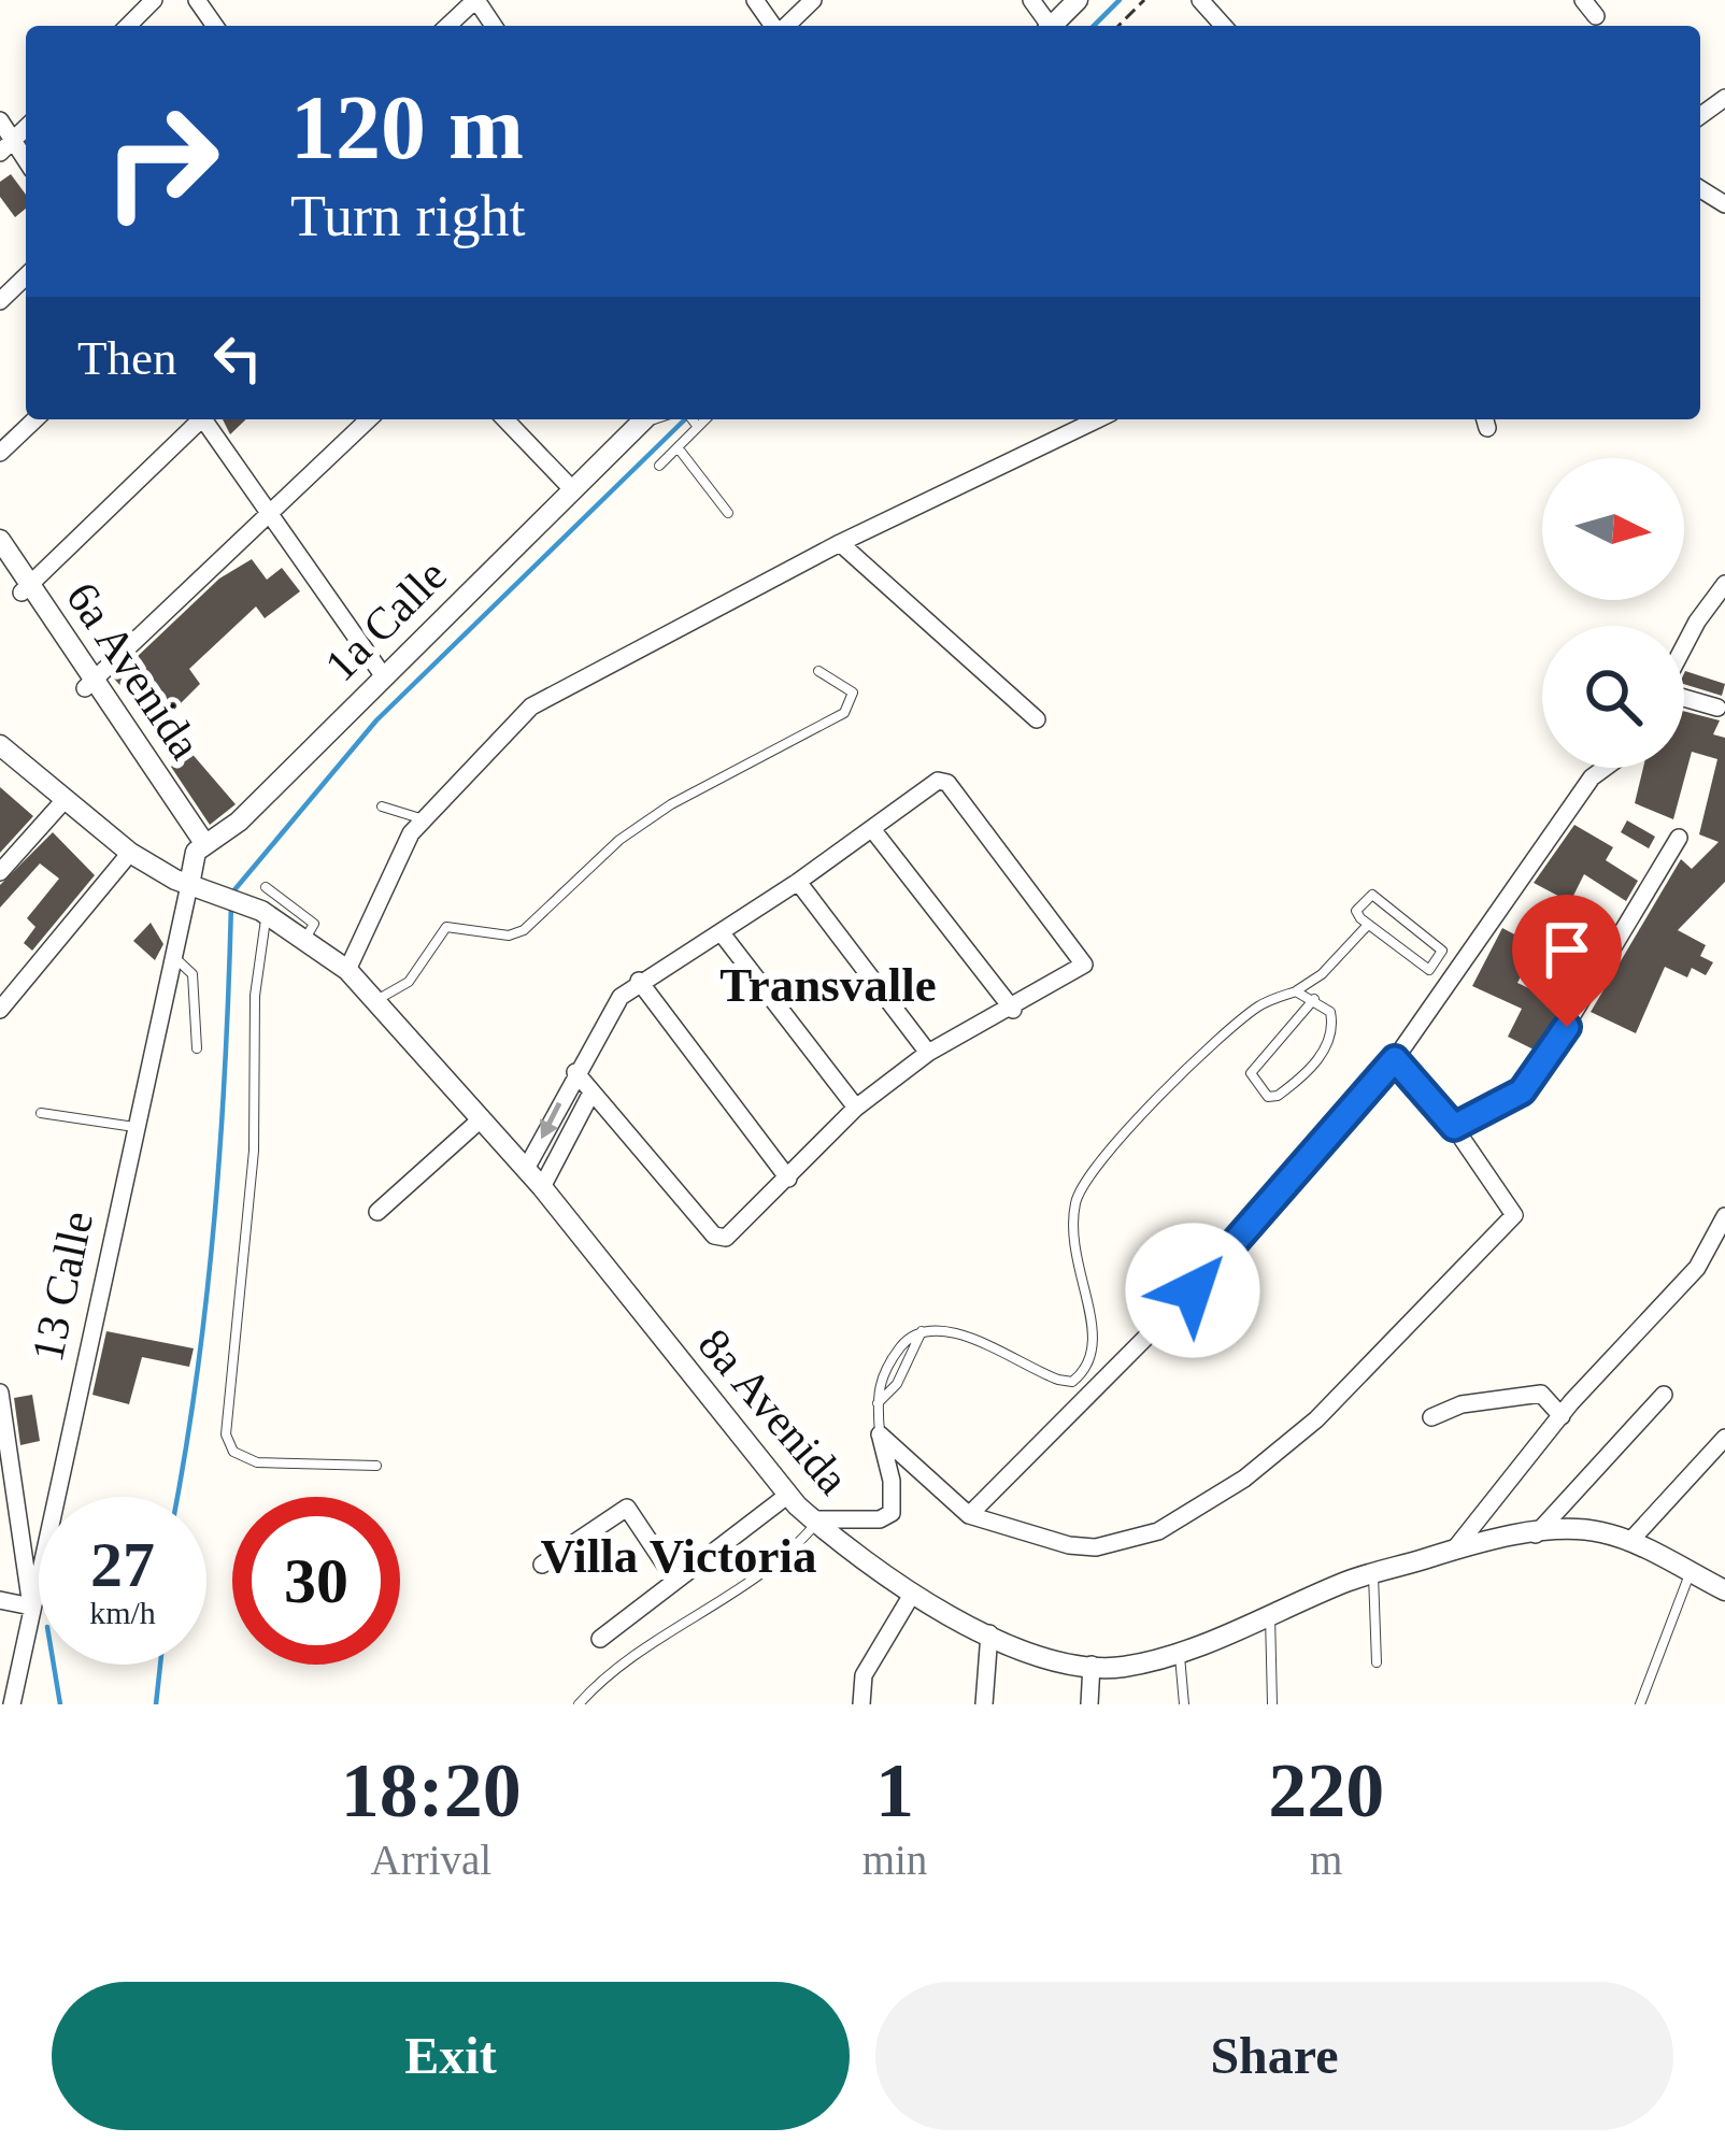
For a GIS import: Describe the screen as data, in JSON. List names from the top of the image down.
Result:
{
  "streets": {
    "street": [
      "1a Calle",
      "6a Avenida",
      "13 Calle",
      "8a Avenida"
    ]
  },
  "crossings": [
    ["1a Calle", "6a Avenida"],
    ["13 Calle", "8a Avenida"]
  ],
  "districts": ["Transvalle", "Villa Victoria"],
  "north": "right",
  "page": {
    "turn": ["120 m", "Turn right"],
    "then": "Then",
    "speed": "27 km/h",
    "limit": "30",
    "eta": [
      "18:20",
      "Arrival",
      "1",
      "min",
      "220",
      "m"
    ],
    "buttons": ["Exit", "Share"]
  }
}
